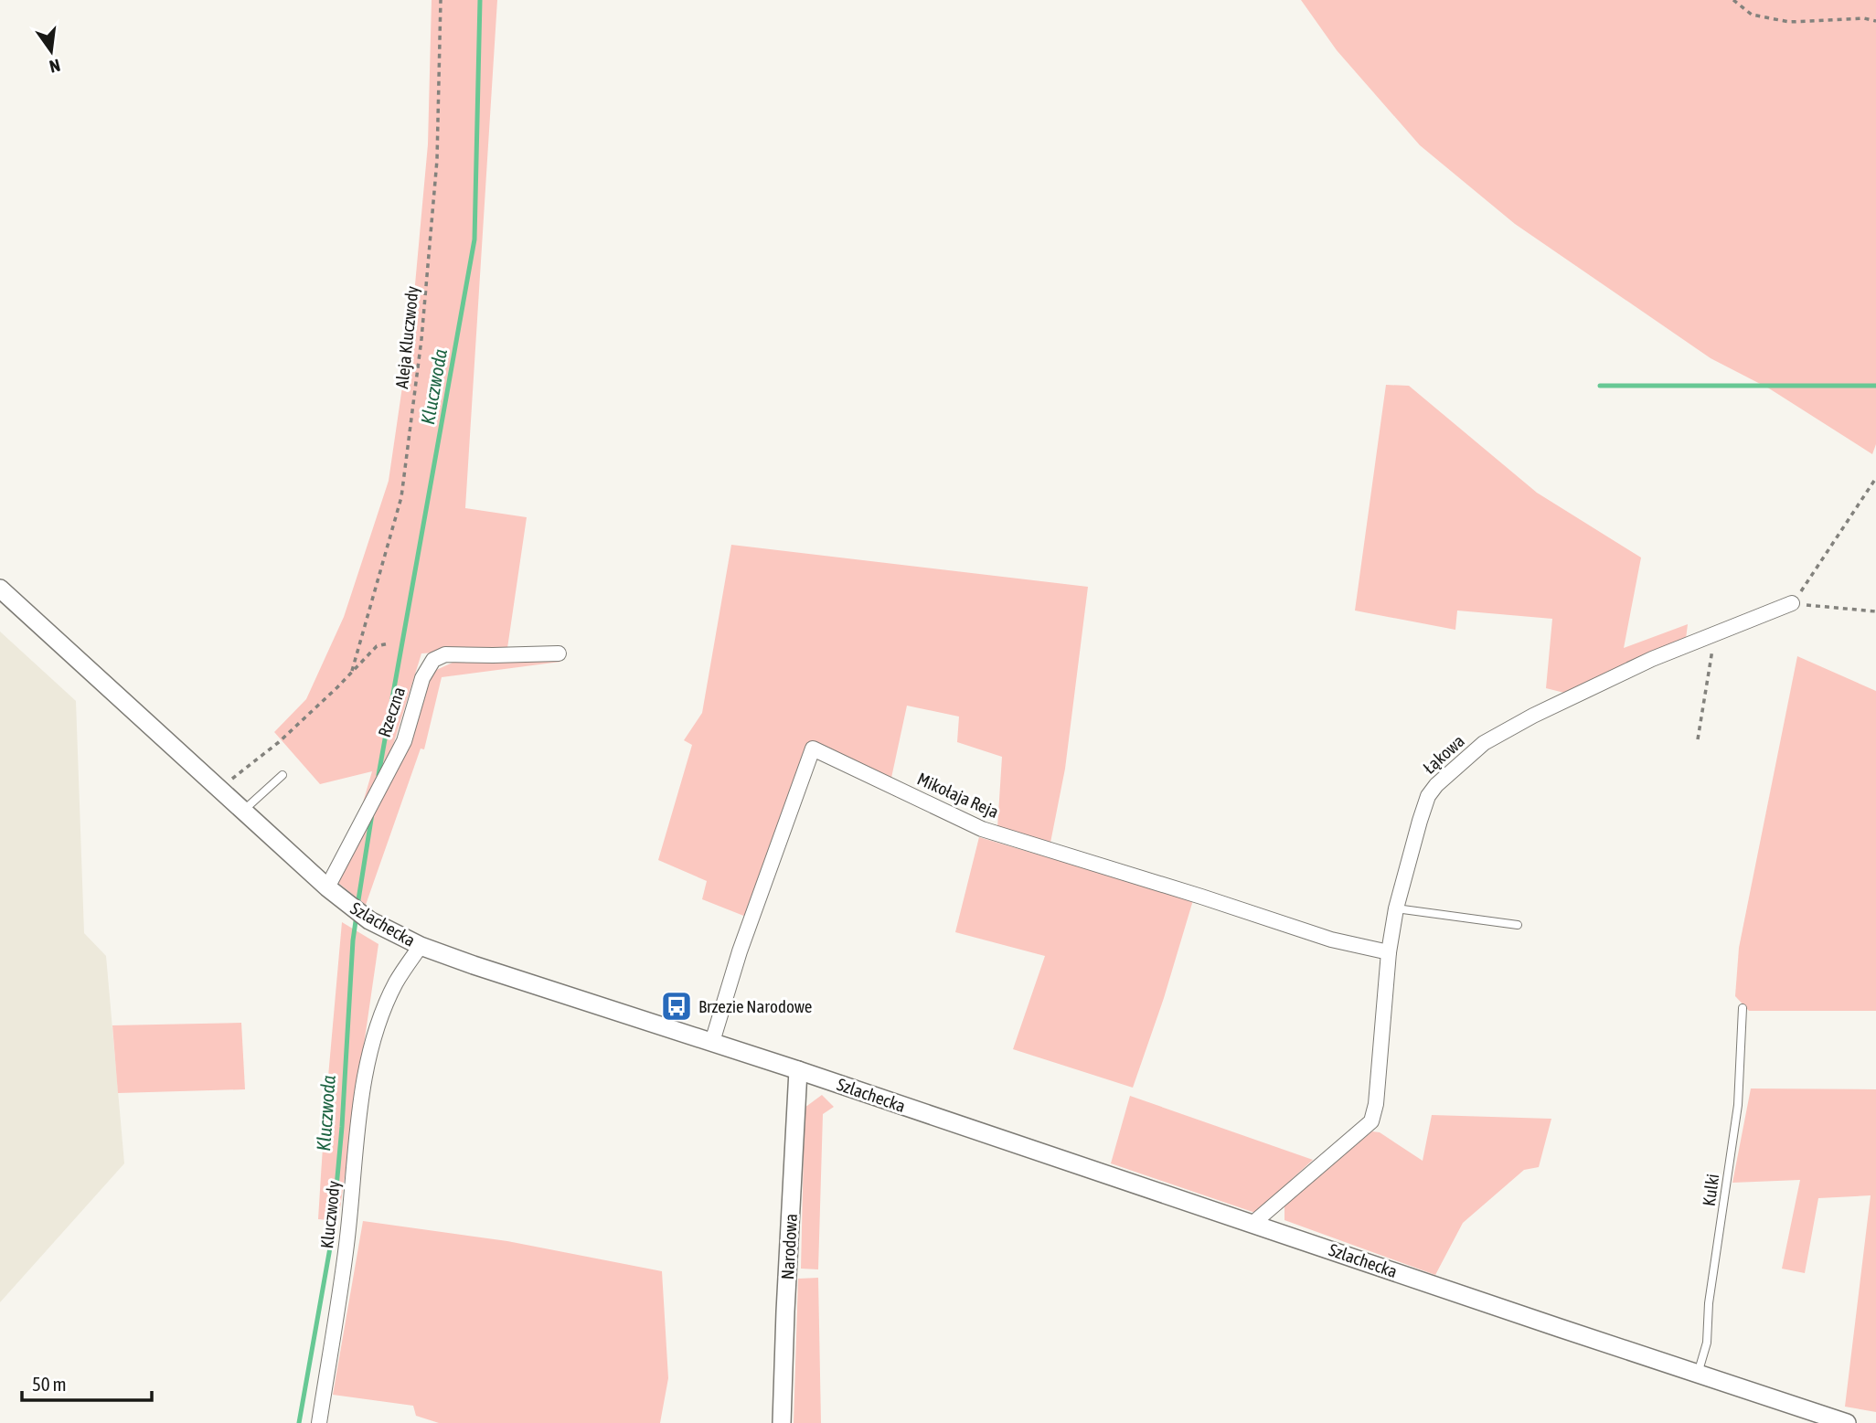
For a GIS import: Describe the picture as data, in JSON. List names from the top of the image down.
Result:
{
  "streets": {
    "street": [
      "Rzeczna",
      "Łąkowa",
      "Mikołaja Reja",
      "Szlachecka",
      "Kluczwody",
      "Narodowa"
    ],
    "lane": ["Kulki"],
    "path": ["Aleja Kluczwody"]
  },
  "crossings": [
    ["Rzeczna", "Szlachecka"],
    ["Łąkowa", "Mikołaja Reja"],
    ["Łąkowa", "Szlachecka"],
    ["Mikołaja Reja", "Szlachecka"],
    ["Szlachecka", "Kulki"],
    ["Szlachecka", "Kluczwody"],
    ["Szlachecka", "Narodowa"]
  ],
  "water": ["Kluczwoda"],
  "places": {
    "bus stop": ["Brzezie Narodowe"]
  },
  "scale_bar": "50 m",
  "north": "bottom"
}
